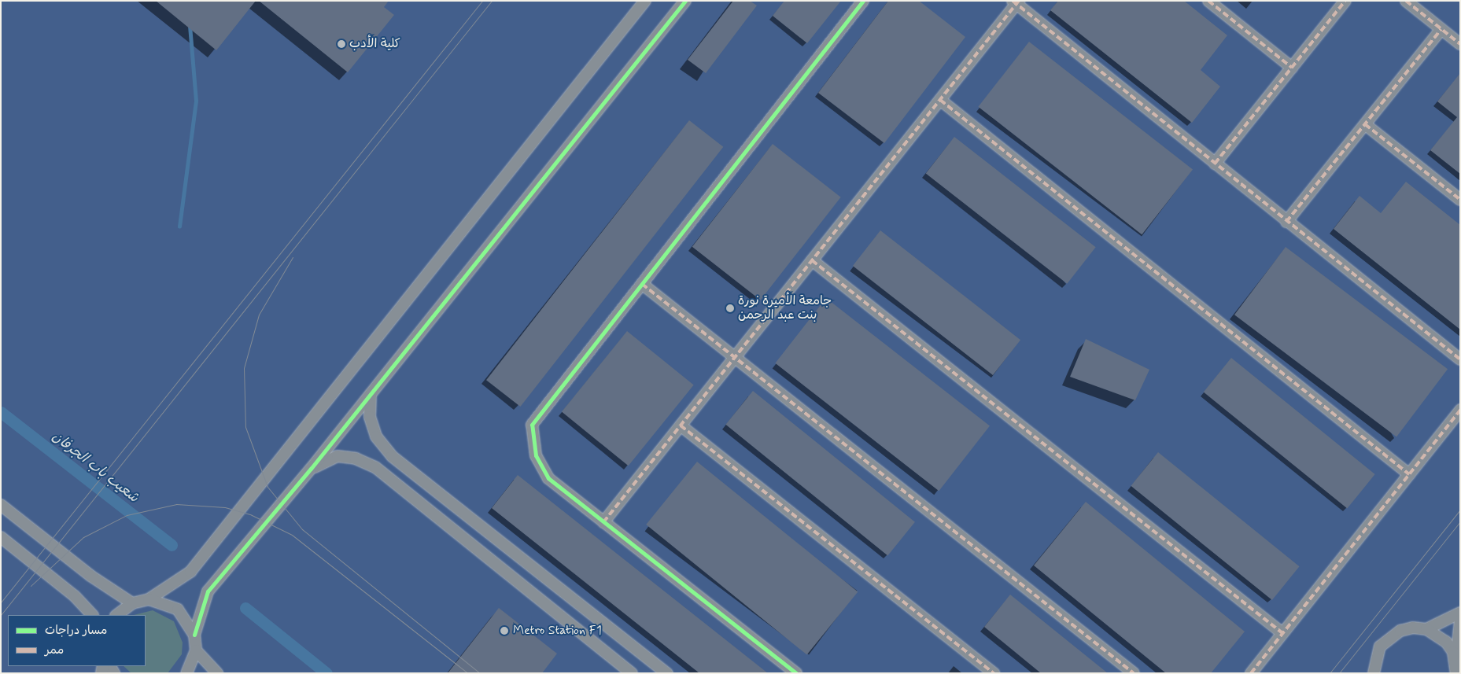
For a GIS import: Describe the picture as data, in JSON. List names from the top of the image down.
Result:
{
  "water": ["شعيب باب الجرفان"],
  "places": ["كلية الأدب", "جامعة الأميرة نورة بنت عبد الرحمن", "Metro Station F1"],
  "legend": ["مسار دراجات", "ممر"]
}
